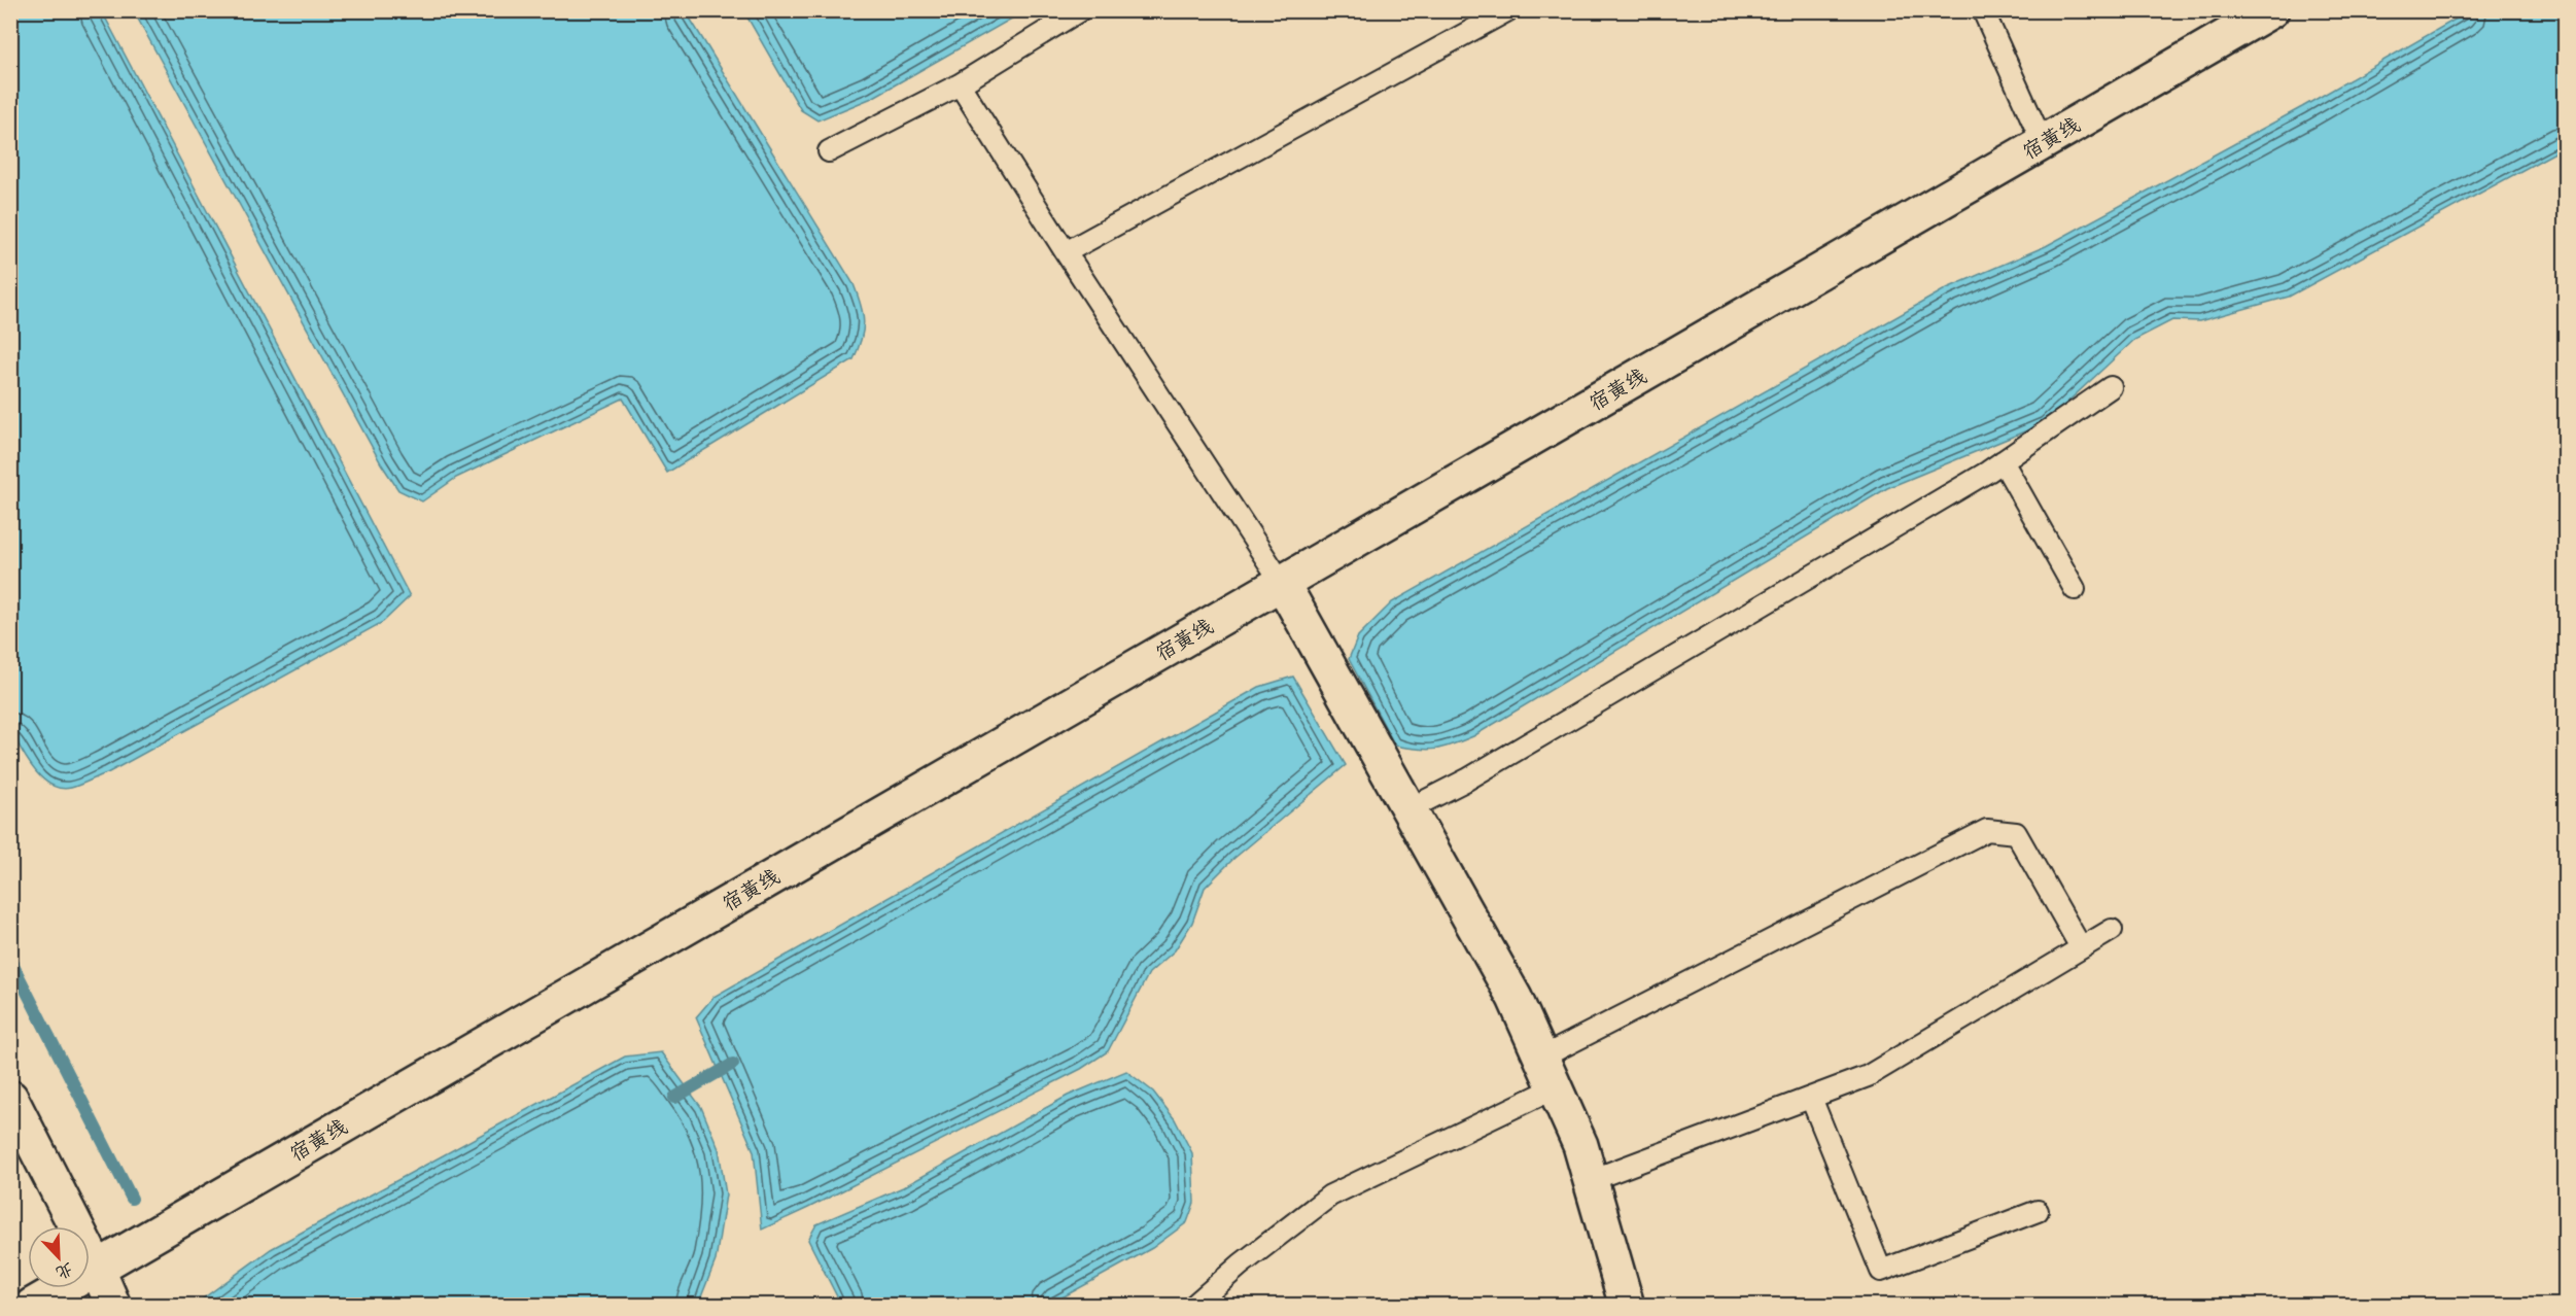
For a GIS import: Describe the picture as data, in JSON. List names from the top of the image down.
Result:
{
  "streets": {
    "main road": ["宿黄线"]
  },
  "north": "bottom right"
}
